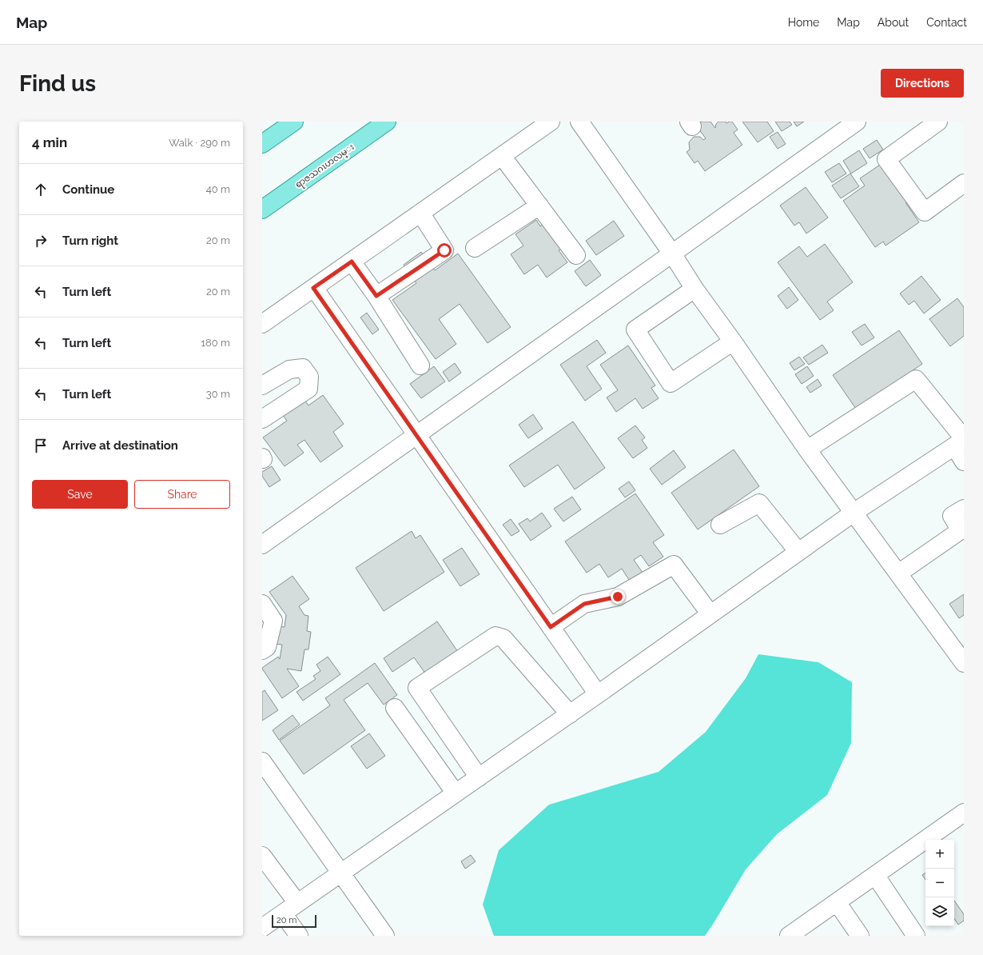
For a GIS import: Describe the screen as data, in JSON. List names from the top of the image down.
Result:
{
  "streets": {
    "main road": ["ရာဇသဂၤဟလမ္း"]
  },
  "scale_bar": "20 m",
  "page": {
    "header": "Map",
    "nav": [
      "Home",
      "Map",
      "About",
      "Contact"
    ],
    "buttons": [
      "Directions",
      ["Save", "Share"]
    ],
    "title": "Find us",
    "heading": ["4 min", "Walk · 290 m"],
    "list": [
      ["Continue", "40 m"],
      ["Turn right", "20 m"],
      ["Turn left", "20 m"],
      ["Turn left", "180 m"],
      ["Turn left", "30 m"],
      "Arrive at destination"
    ],
    "map_buttons": ["+", "−"],
    "scale": "20 m"
  }
}
